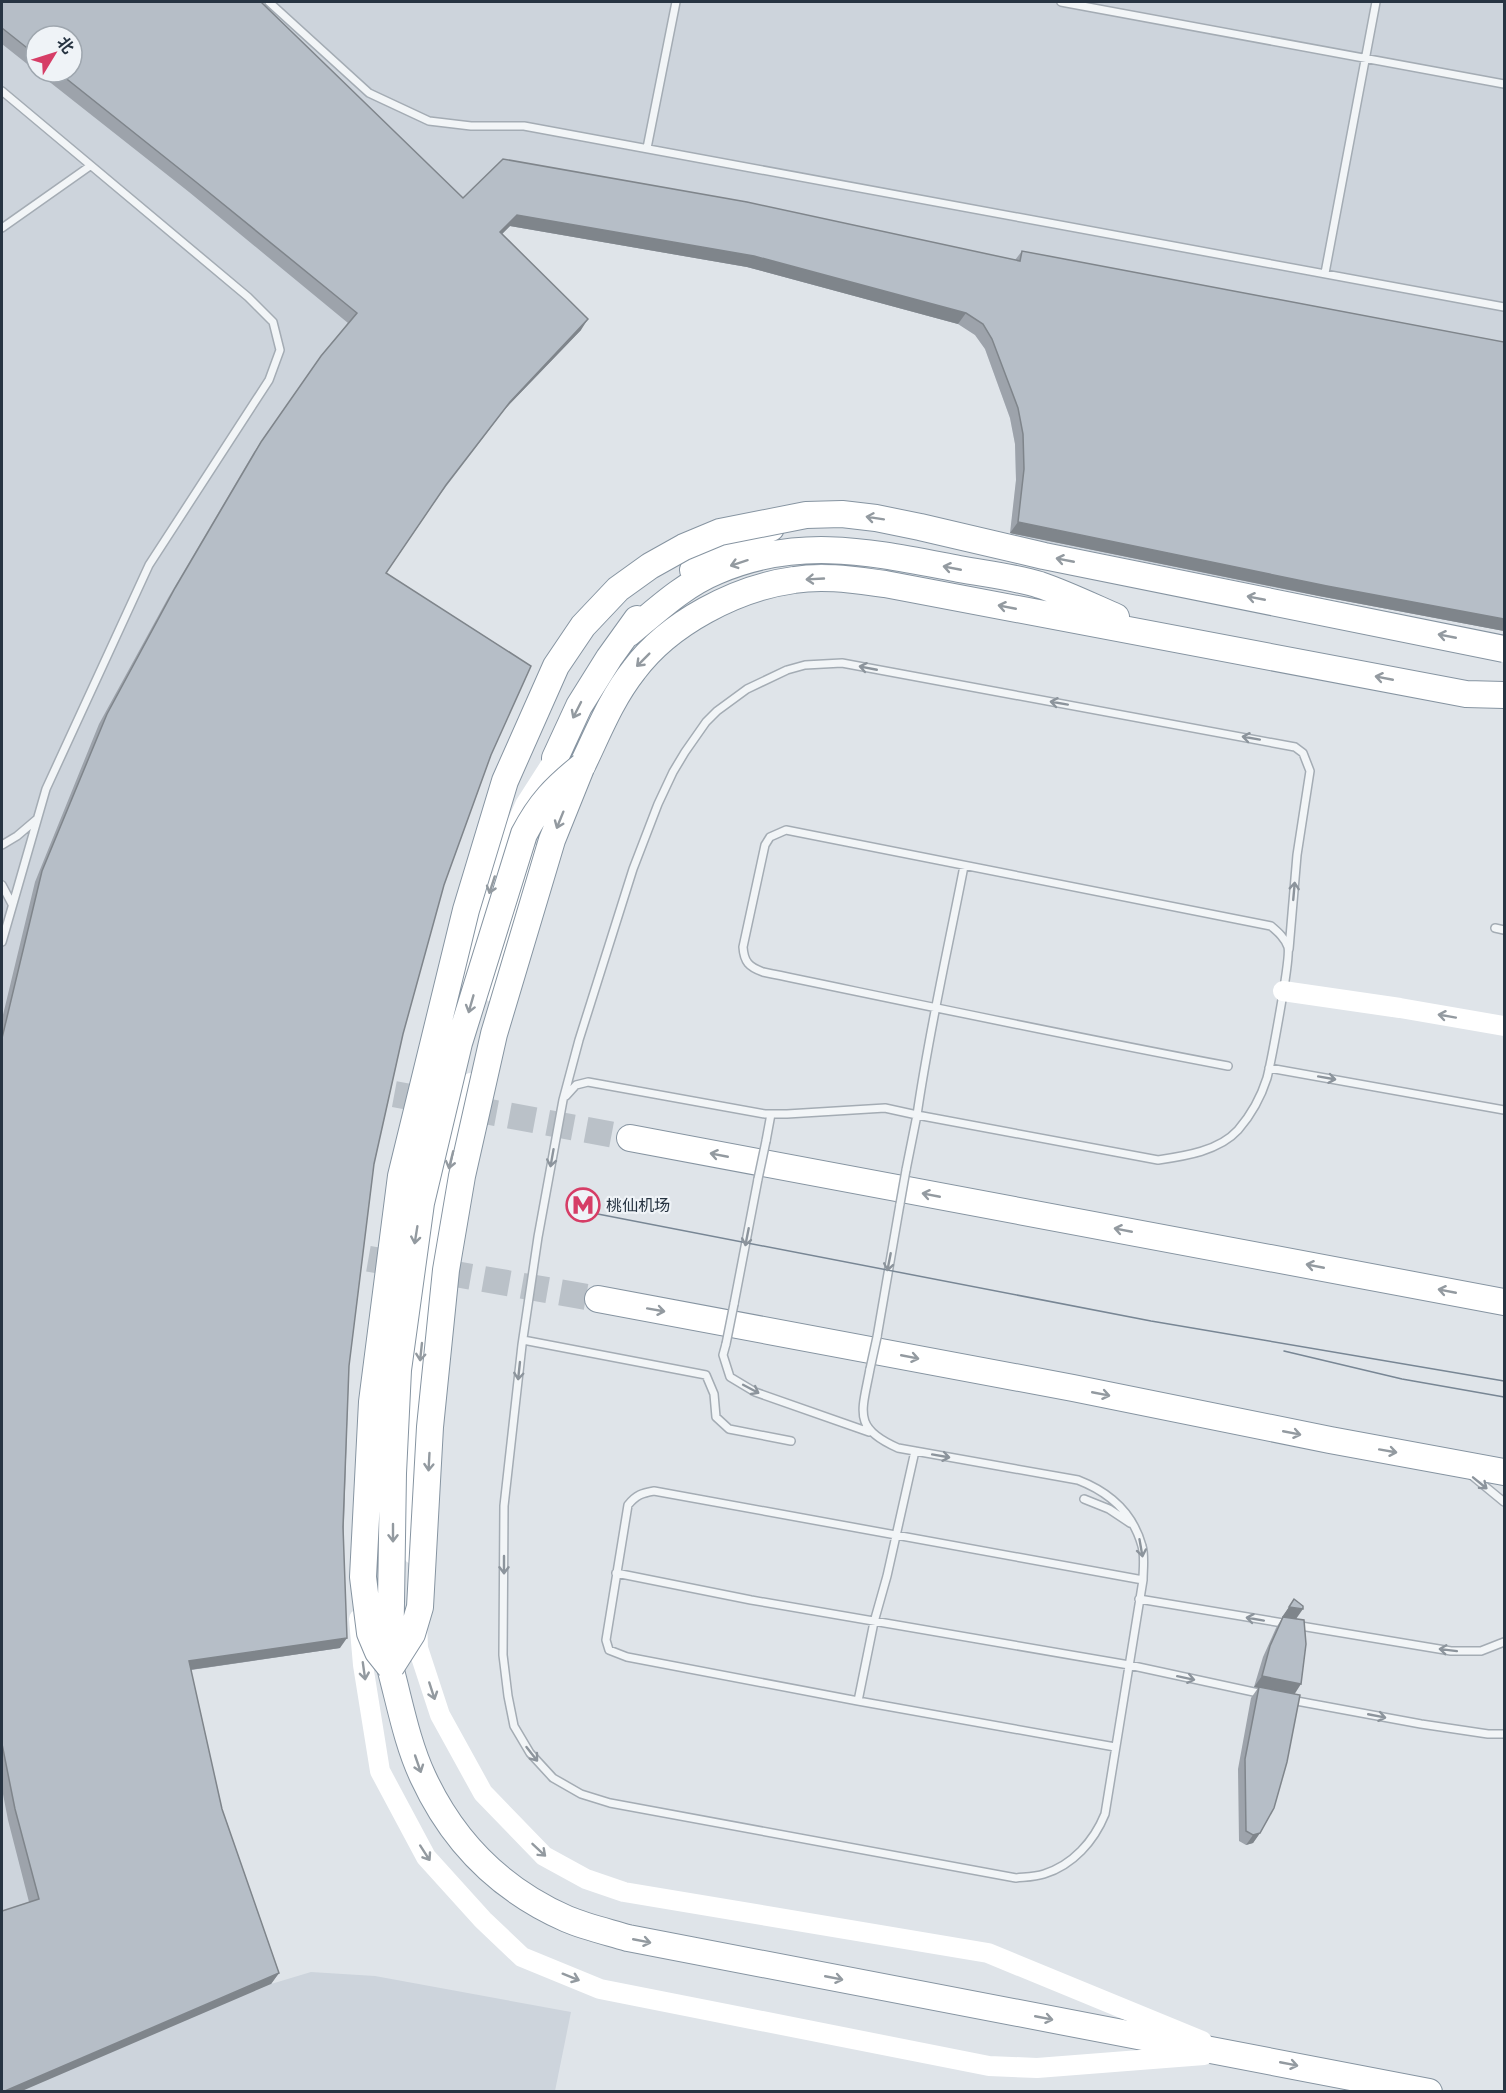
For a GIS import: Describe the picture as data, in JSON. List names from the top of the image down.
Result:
{
  "places": {
    "metro station": ["桃仙机场"]
  },
  "north": "top right"
}
